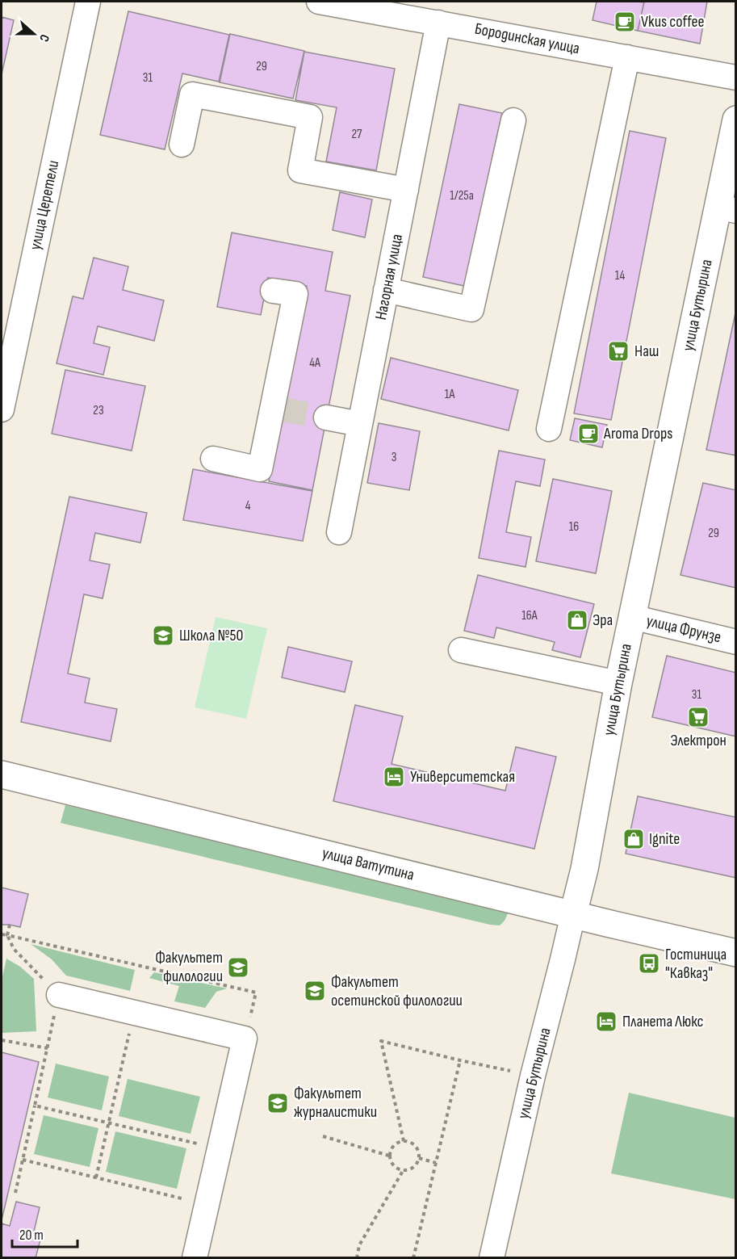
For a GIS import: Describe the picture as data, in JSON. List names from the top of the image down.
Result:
{
  "streets": {
    "main road": ["улица Бутырина", "улица Ватутина"],
    "street": [
      "Бородинская улица",
      "улица Церетели",
      "Нагорная улица",
      "улица Фрунзе"
    ]
  },
  "crossings": [
    ["Бородинская улица", "Нагорная улица"],
    ["улица Бутырина", "улица Фрунзе"],
    ["улица Бутырина", "улица Ватутина"]
  ],
  "places": {
    "cafe": ["Vkus coffee", "Aroma Drops"],
    "supermarket": ["Наш", "Электрон"],
    "shop": ["Эра", "Ignite"],
    "school or university": [
      "Школа №50",
      "Факультет филологии",
      "Факультет осетинской филологии",
      "Факультет журналистики"
    ],
    "hotel": ["Университетская", "Планета Люкс"],
    "bus stop": ["Гостиница \"Кавказ\""]
  },
  "house_numbers": [
    "29",
    "31",
    "27",
    "1/25а",
    "14",
    "4А",
    "1А",
    "23",
    "3",
    "4",
    "16",
    "29",
    "16А",
    "31"
  ],
  "scale_bar": "20 m",
  "north": "right"
}
